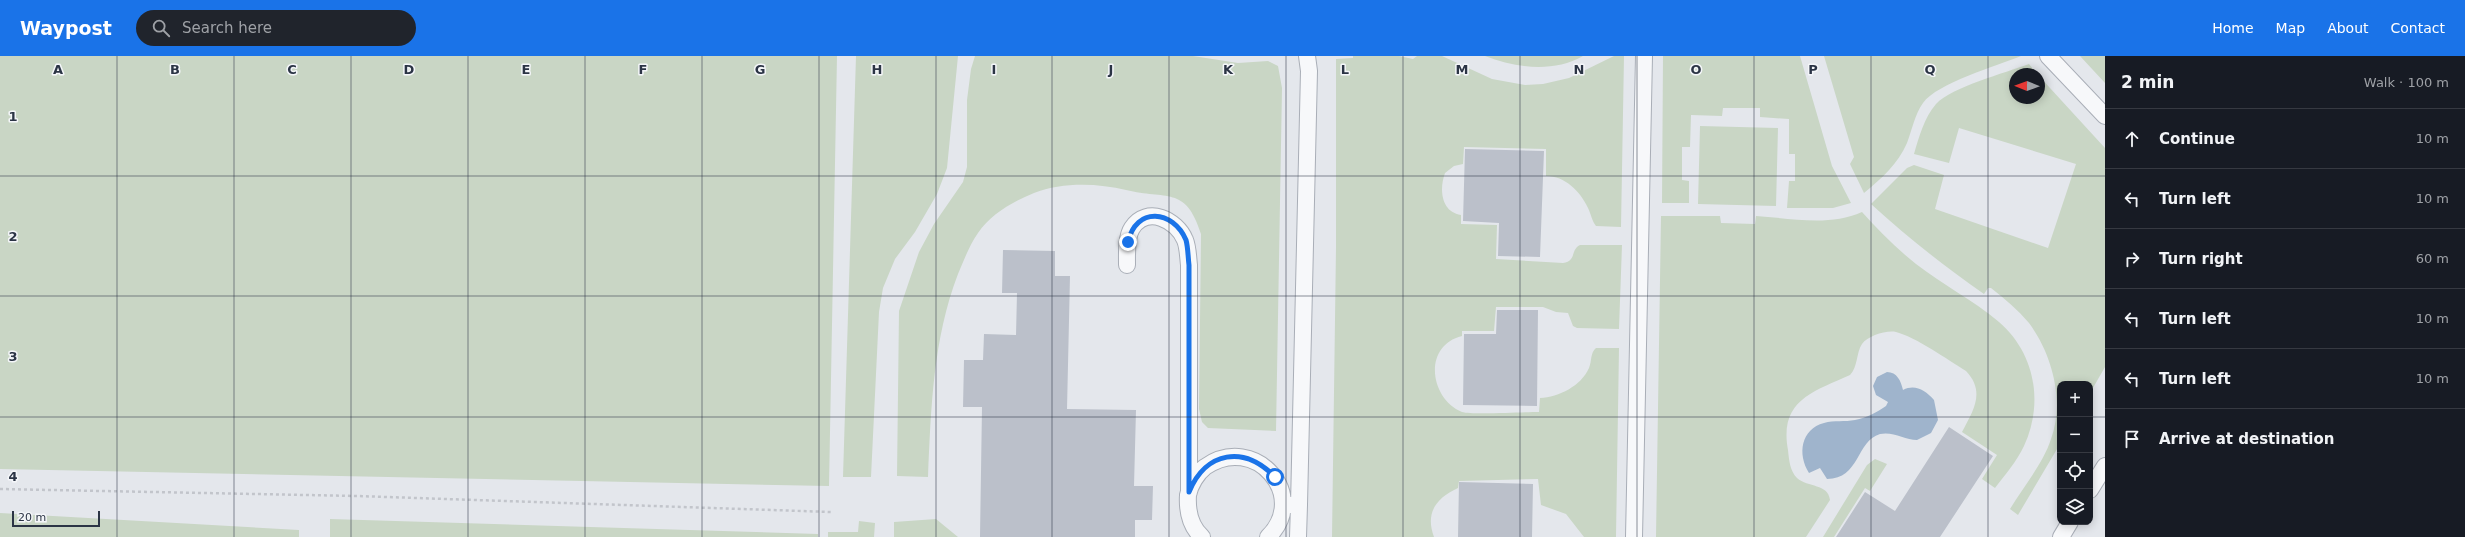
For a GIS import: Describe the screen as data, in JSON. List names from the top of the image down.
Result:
{
  "scale_bar": "20 m",
  "north": "left",
  "page": {
    "header": "Waypost",
    "search": "Search here",
    "nav": [
      "Home",
      "Map",
      "About",
      "Contact"
    ],
    "heading": ["2 min", "Walk · 100 m"],
    "list": [
      ["Continue", "10 m"],
      ["Turn left", "10 m"],
      ["Turn right", "60 m"],
      ["Turn left", "10 m"],
      ["Turn left", "10 m"],
      "Arrive at destination"
    ],
    "map_buttons": ["+", "−"],
    "scale": "20 m"
  },
  "grid": {
    "columns": [
      "A",
      "B",
      "C",
      "D",
      "E",
      "F",
      "G",
      "H",
      "I",
      "J",
      "K",
      "L",
      "M",
      "N",
      "O",
      "P",
      "Q"
    ],
    "rows": [
      "1",
      "2",
      "3",
      "4"
    ]
  }
}
